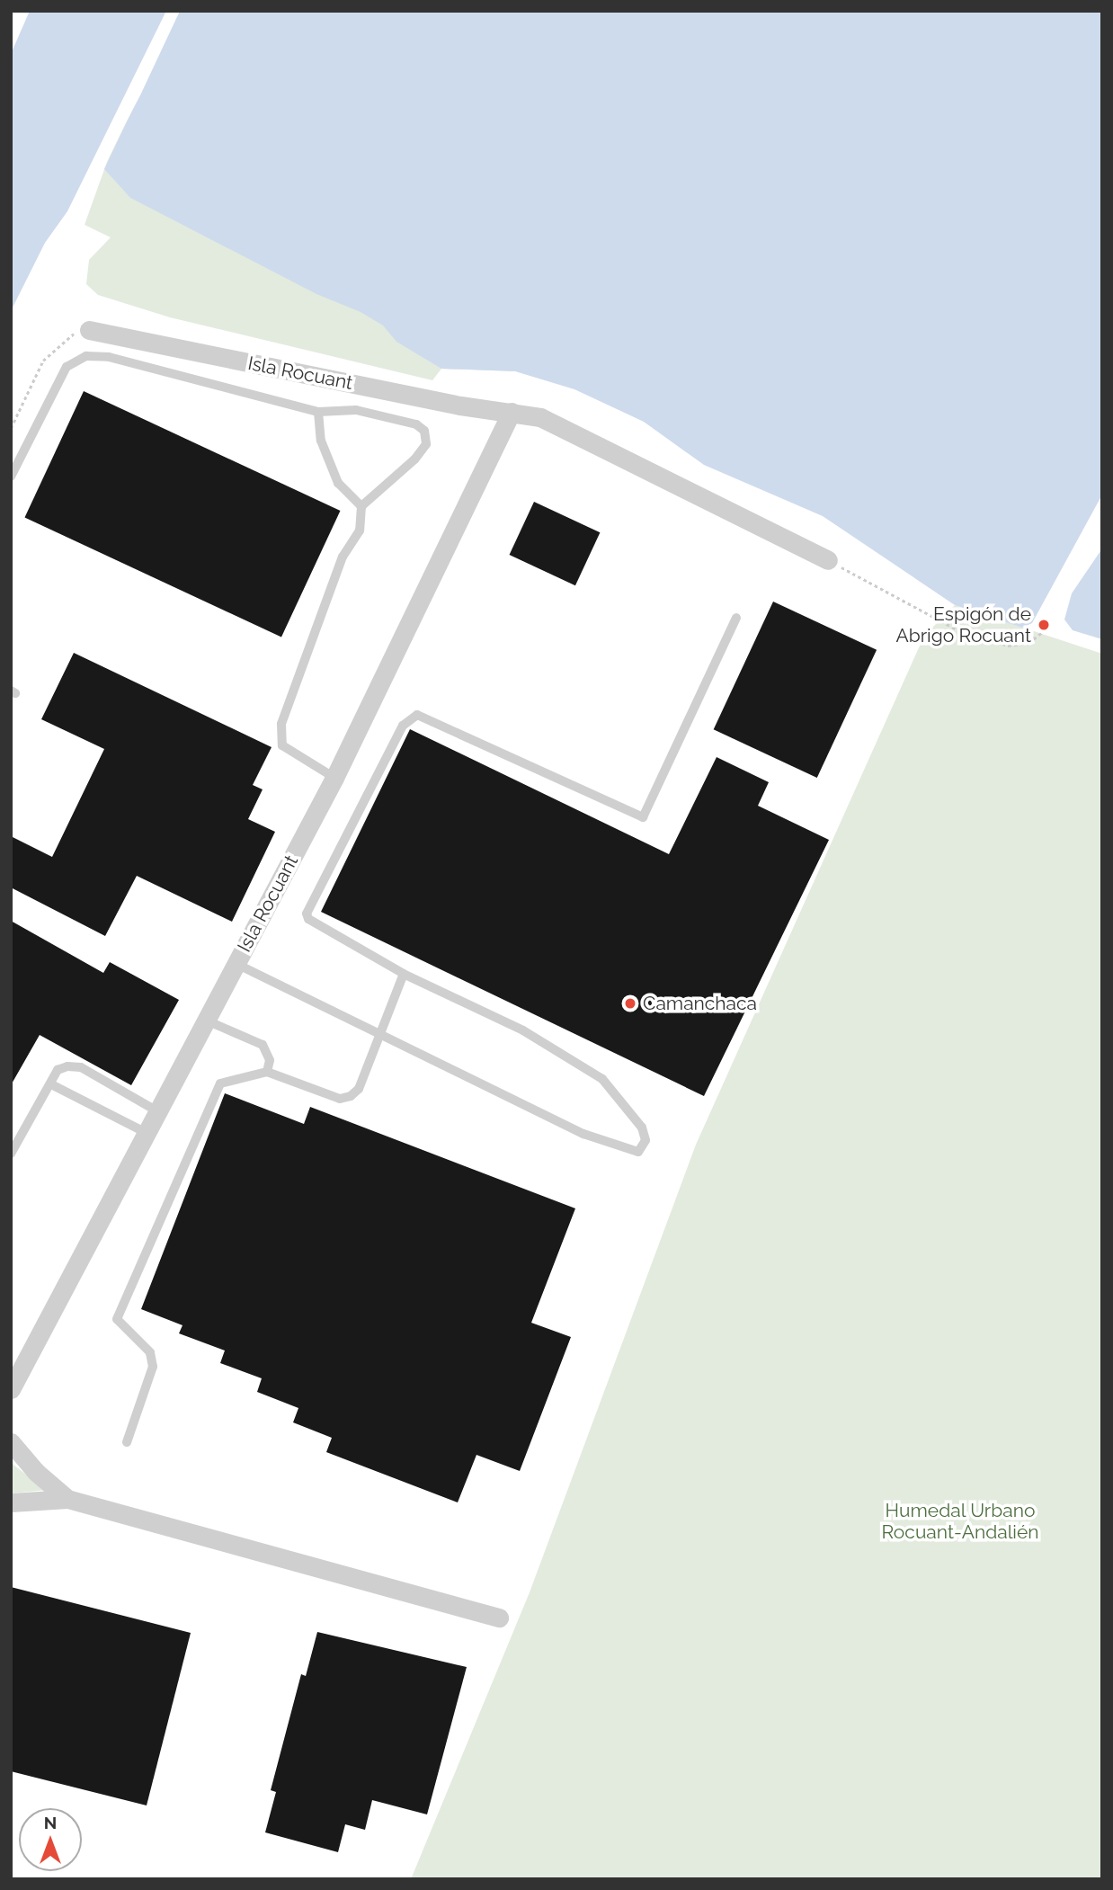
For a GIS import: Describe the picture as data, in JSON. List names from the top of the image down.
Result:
{
  "streets": {
    "street": ["Isla Rocuant"]
  },
  "parks": ["Humedal Urbano Rocuant-Andalién"],
  "places": ["Espigón de Abrigo Rocuant", "Camanchaca"],
  "north": "top"
}
